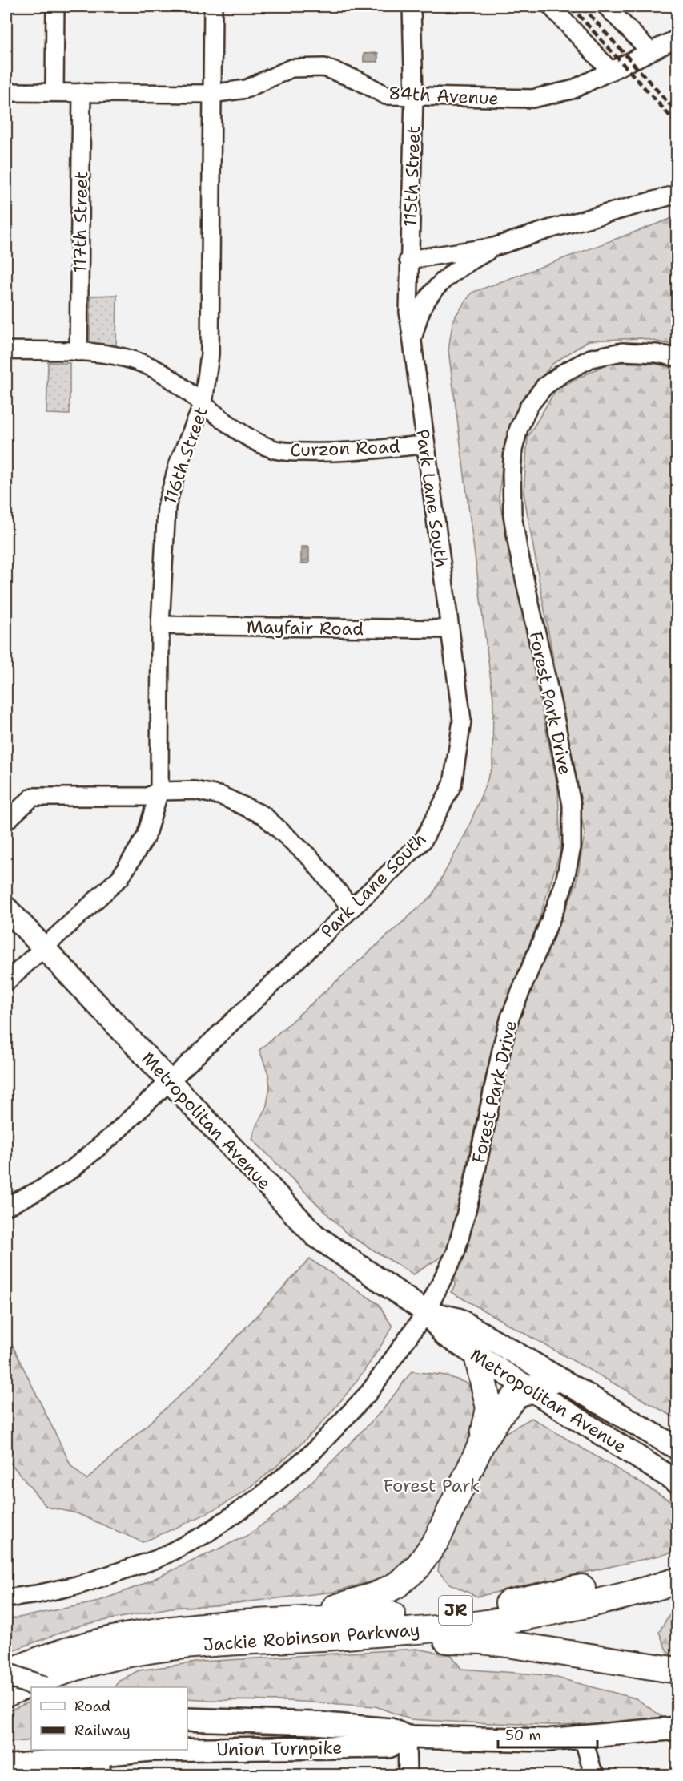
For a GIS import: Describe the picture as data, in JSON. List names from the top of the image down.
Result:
{
  "streets": {
    "highway": ["JR", "Jackie Robinson Parkway"],
    "main road": ["Metropolitan Avenue", "Union Turnpike"],
    "street": [
      "84th Avenue",
      "115th Street",
      "117th Street",
      "Curzon Road",
      "116th Street",
      "Park Lane South",
      "Mayfair Road",
      "Forest Park Drive"
    ]
  },
  "crossings": [
    ["84th Avenue", "115th Street"],
    ["84th Avenue", "117th Street"],
    ["84th Avenue", "116th Street"],
    ["115th Street", "Park Lane South"],
    ["117th Street", "Curzon Road"],
    ["Curzon Road", "116th Street"],
    ["Curzon Road", "Park Lane South"],
    ["116th Street", "Mayfair Road"],
    ["116th Street", "Metropolitan Avenue"],
    ["Park Lane South", "Mayfair Road"],
    ["Park Lane South", "Metropolitan Avenue"],
    ["Forest Park Drive", "Metropolitan Avenue"]
  ],
  "parks": ["Forest Park"],
  "legend": ["Road", "Railway"],
  "scale_bar": "50 m"
}
